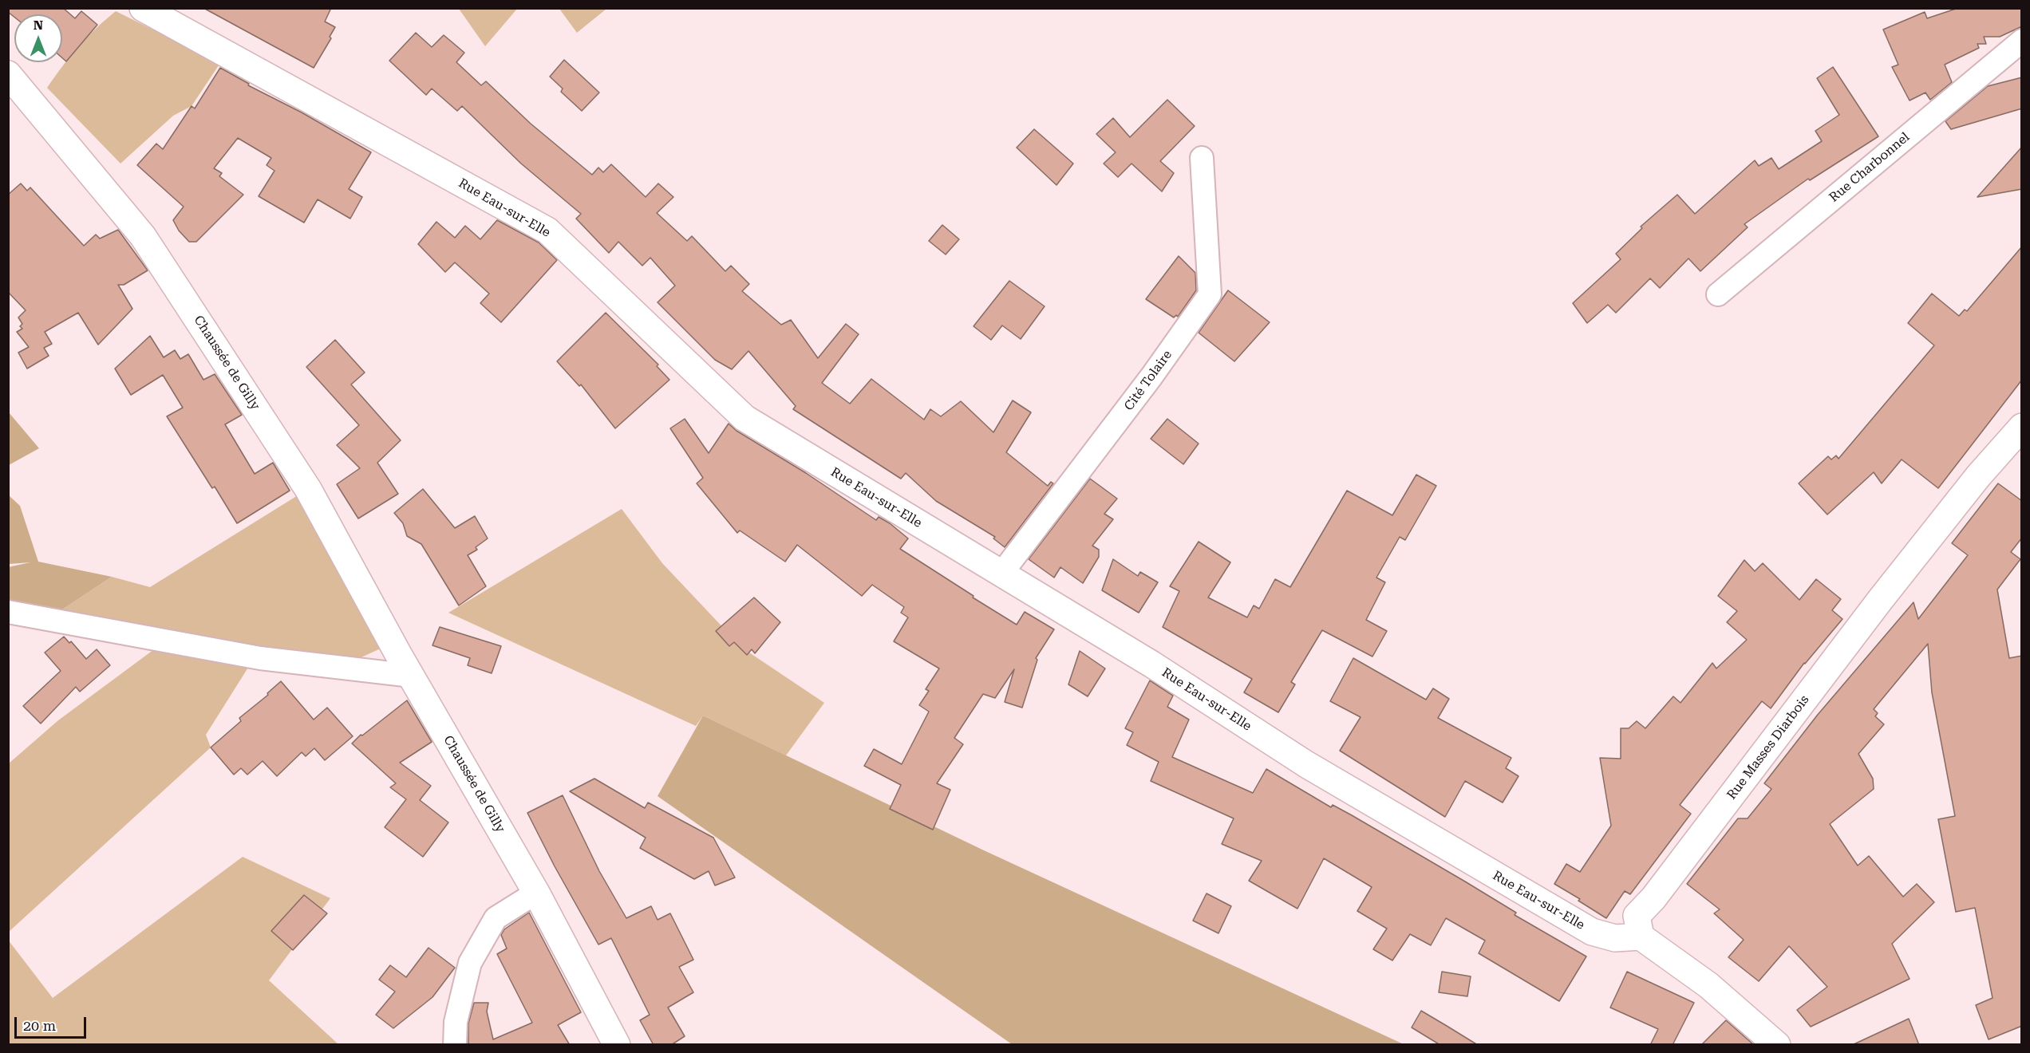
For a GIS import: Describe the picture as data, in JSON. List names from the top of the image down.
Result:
{
  "streets": {
    "street": [
      "Rue Charbonnel",
      "Rue Eau-sur-Elle",
      "Chaussée de Gilly",
      "Cité Tolaire",
      "Rue Masses Diarbois"
    ]
  },
  "crossings": [
    ["Rue Eau-sur-Elle", "Cité Tolaire"],
    ["Rue Eau-sur-Elle", "Rue Masses Diarbois"]
  ],
  "scale_bar": "20 m",
  "north": "top"
}
